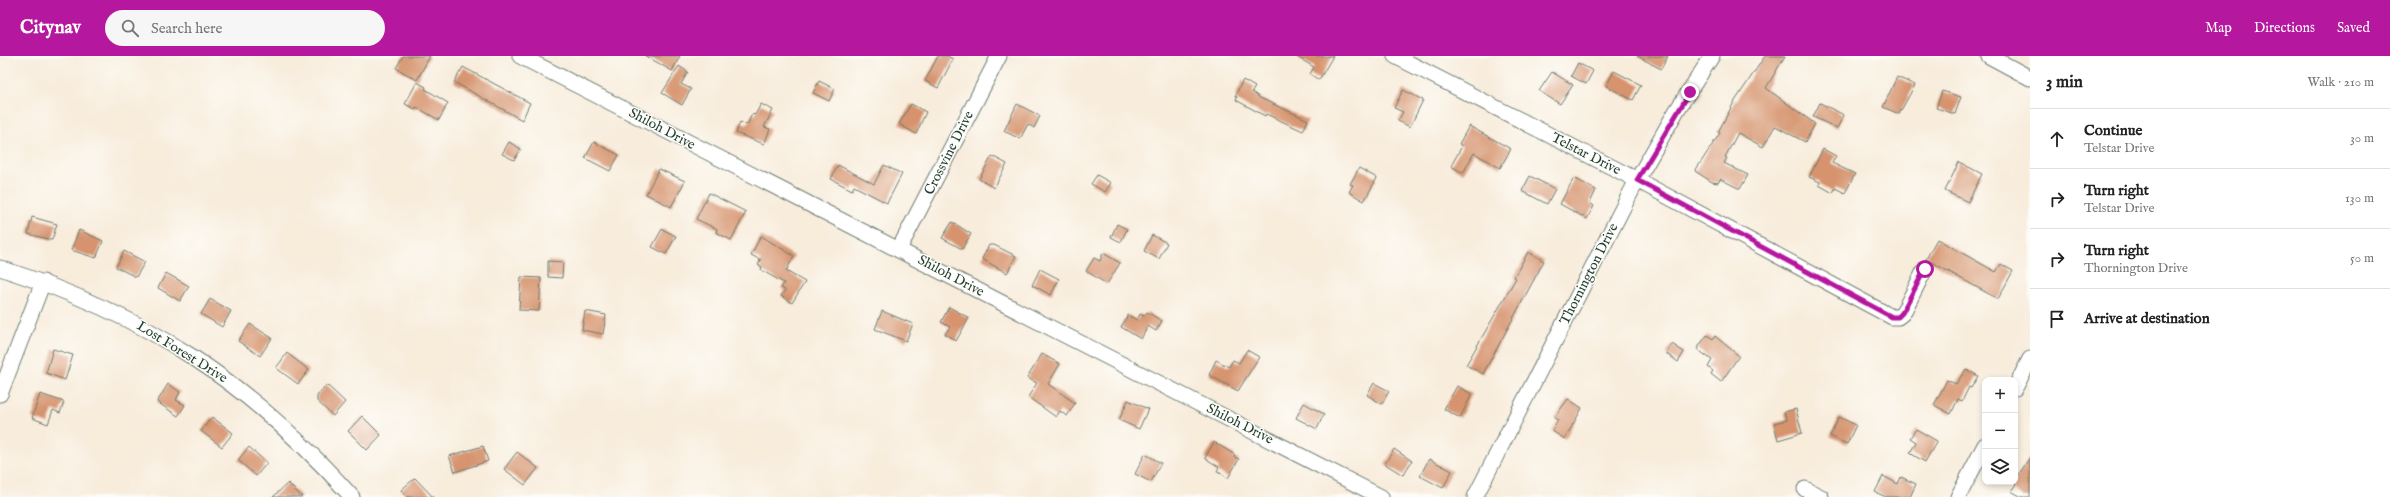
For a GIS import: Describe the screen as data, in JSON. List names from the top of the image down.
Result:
{
  "streets": {
    "street": [
      "Shiloh Drive",
      "Crossvine Drive",
      "Telstar Drive",
      "Thornington Drive",
      "Lost Forest Drive"
    ]
  },
  "crossings": [
    ["Shiloh Drive", "Crossvine Drive"],
    ["Telstar Drive", "Thornington Drive"]
  ],
  "page": {
    "header": "Citynav",
    "search": "Search here",
    "nav": ["Map", "Directions", "Saved"],
    "heading": ["3 min", "Walk · 210 m"],
    "list": [
      ["Continue", "Telstar Drive", "30 m"],
      ["Turn right", "Telstar Drive", "130 m"],
      ["Turn right", "Thornington Drive", "50 m"],
      "Arrive at destination"
    ],
    "map_buttons": ["+", "−"]
  }
}
